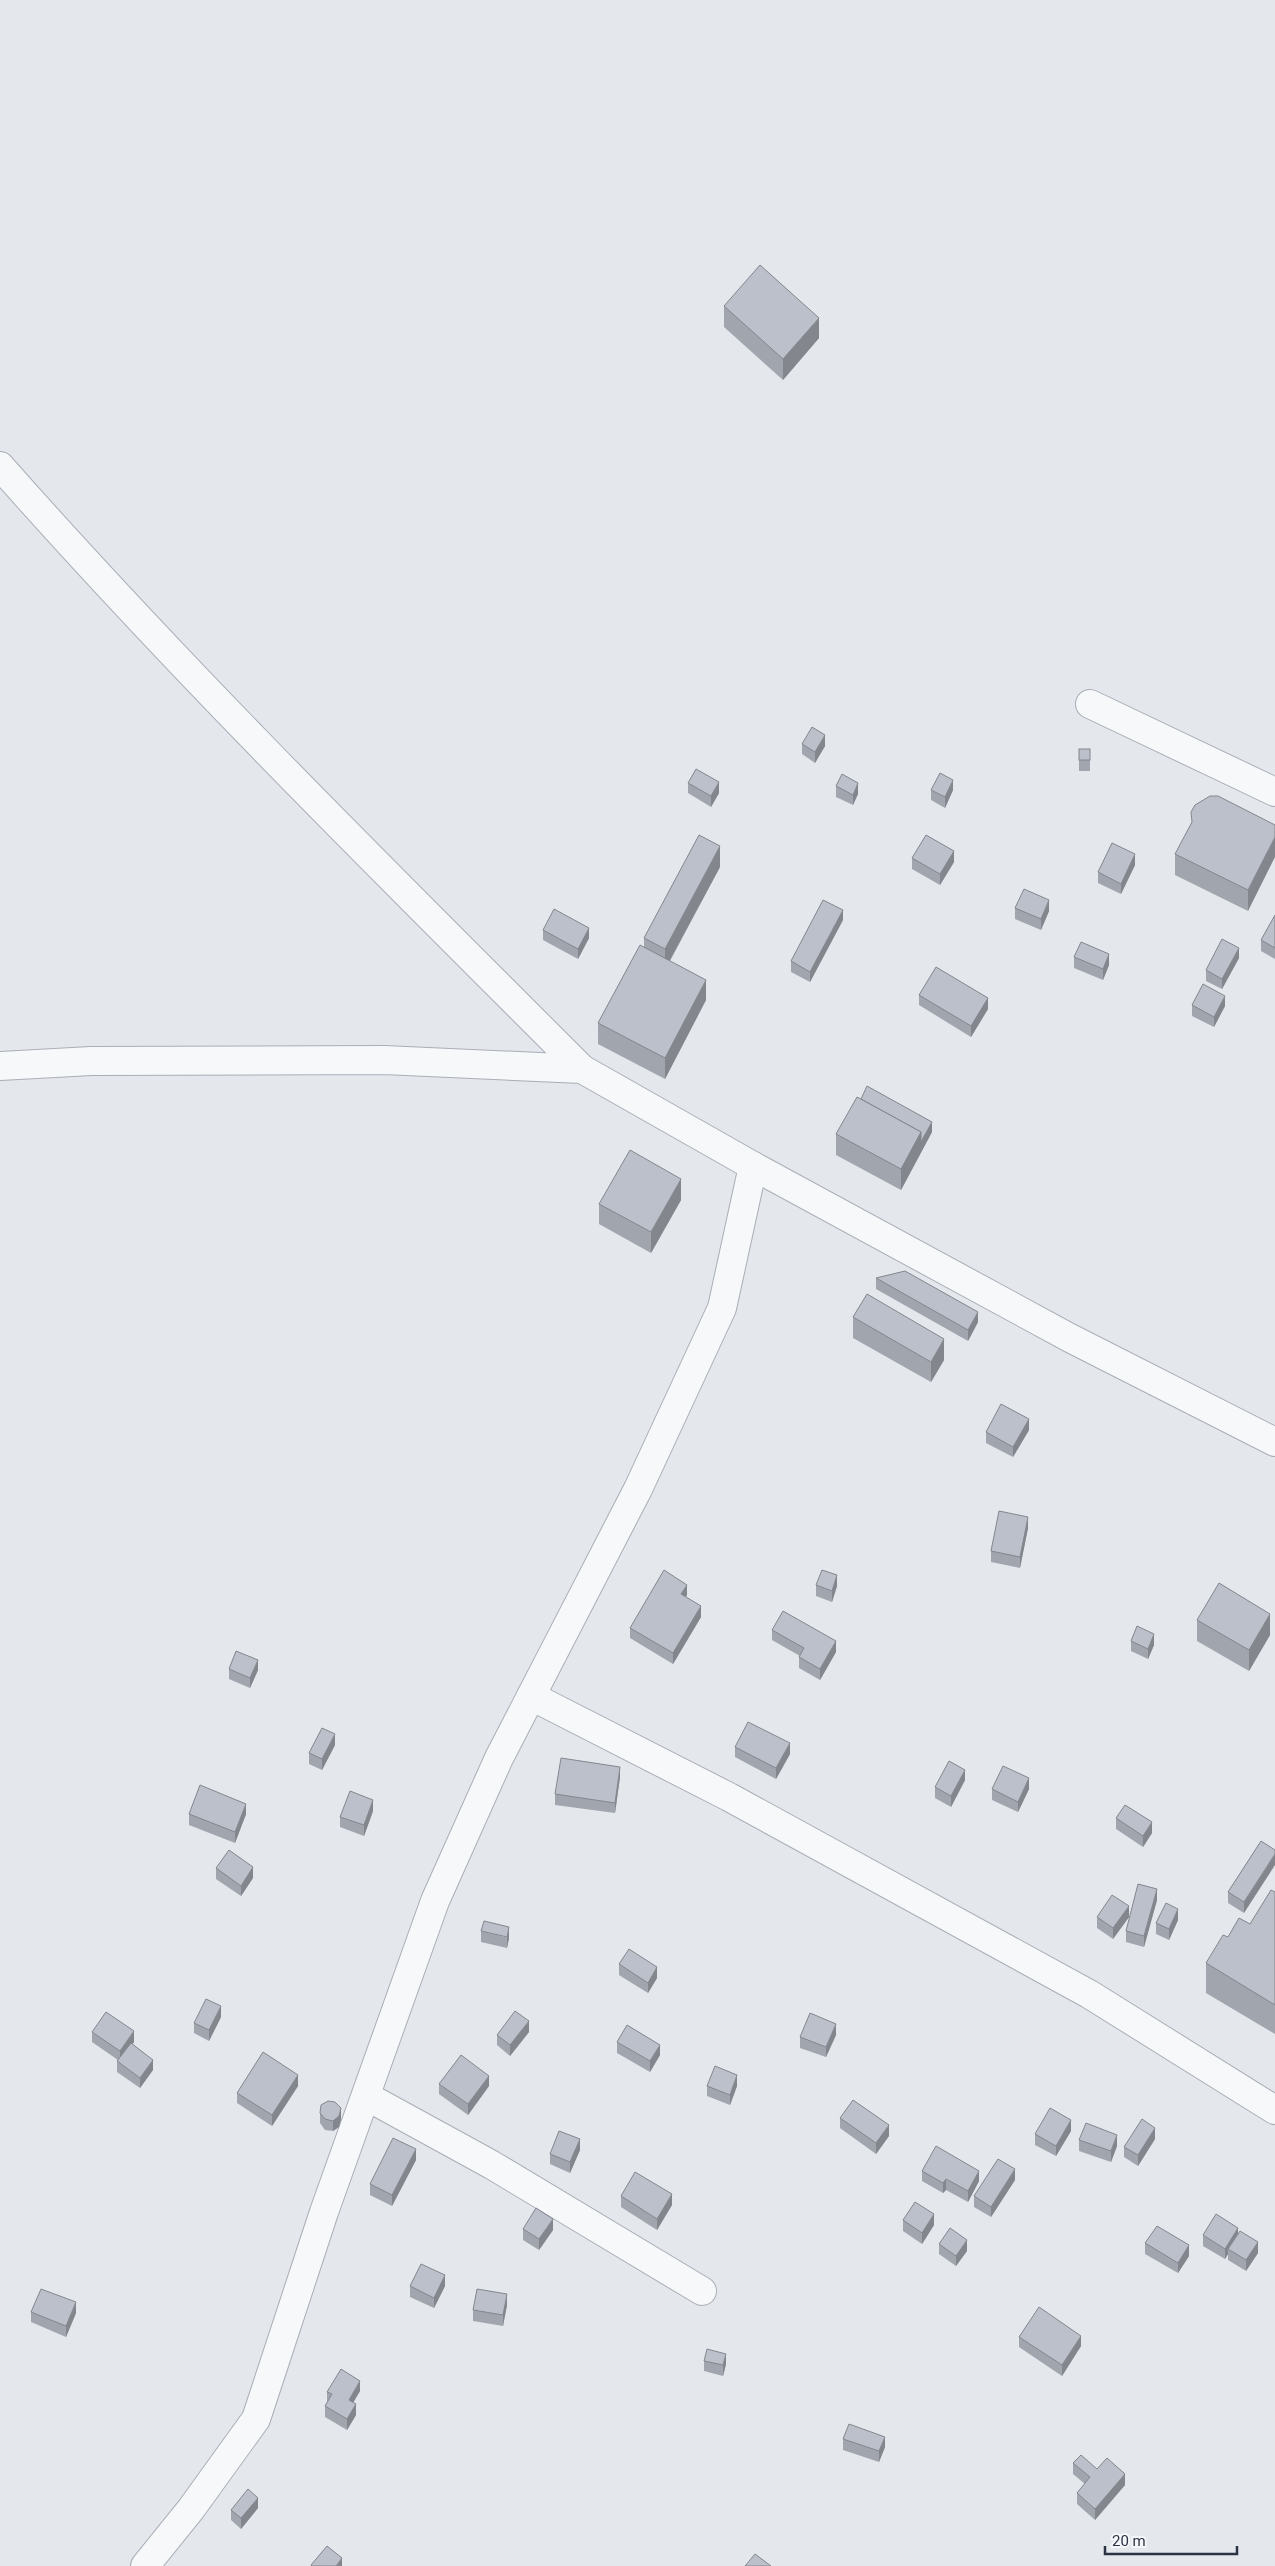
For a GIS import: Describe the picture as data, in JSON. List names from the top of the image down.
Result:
{
  "scale_bar": "20 m"
}
